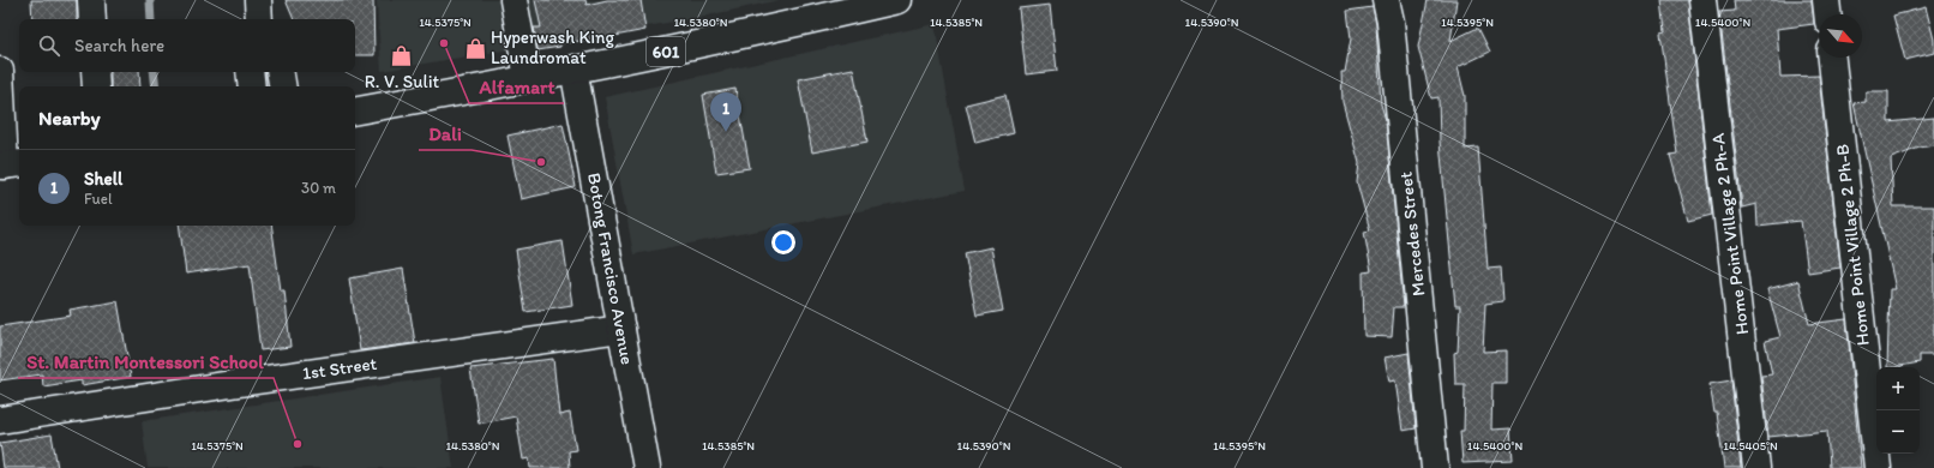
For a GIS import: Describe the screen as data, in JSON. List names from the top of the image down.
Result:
{
  "streets": {
    "street": [
      "601",
      "Mercedes Street",
      "Home Point Village 2 Ph-A",
      "Home Point Village 2 Ph-B",
      "Botong Francisco Avenue",
      "1st Street"
    ]
  },
  "crossings": [
    ["601", "Botong Francisco Avenue"],
    ["Botong Francisco Avenue", "1st Street"]
  ],
  "places": {
    "other": ["Alfamart", "Dali", "St. Martin Montessori School"],
    "shop": ["Hyperwash King Laundromat", "R. V. Sulit"]
  },
  "north": "bottom right",
  "page": {
    "search": "Search here",
    "heading": "Nearby",
    "pins": "1",
    "list": [
      {
        "mark": "1",
        "name": "Shell",
        "note": "Fuel",
        "value": "30 m"
      }
    ],
    "map_buttons": ["+", "−"]
  },
  "coordinates": [
    "14.5375°N",
    "14.5380°N",
    "14.5385°N",
    "14.5390°N",
    "14.5395°N",
    "14.5400°N",
    "14.5405°N"
  ]
}
